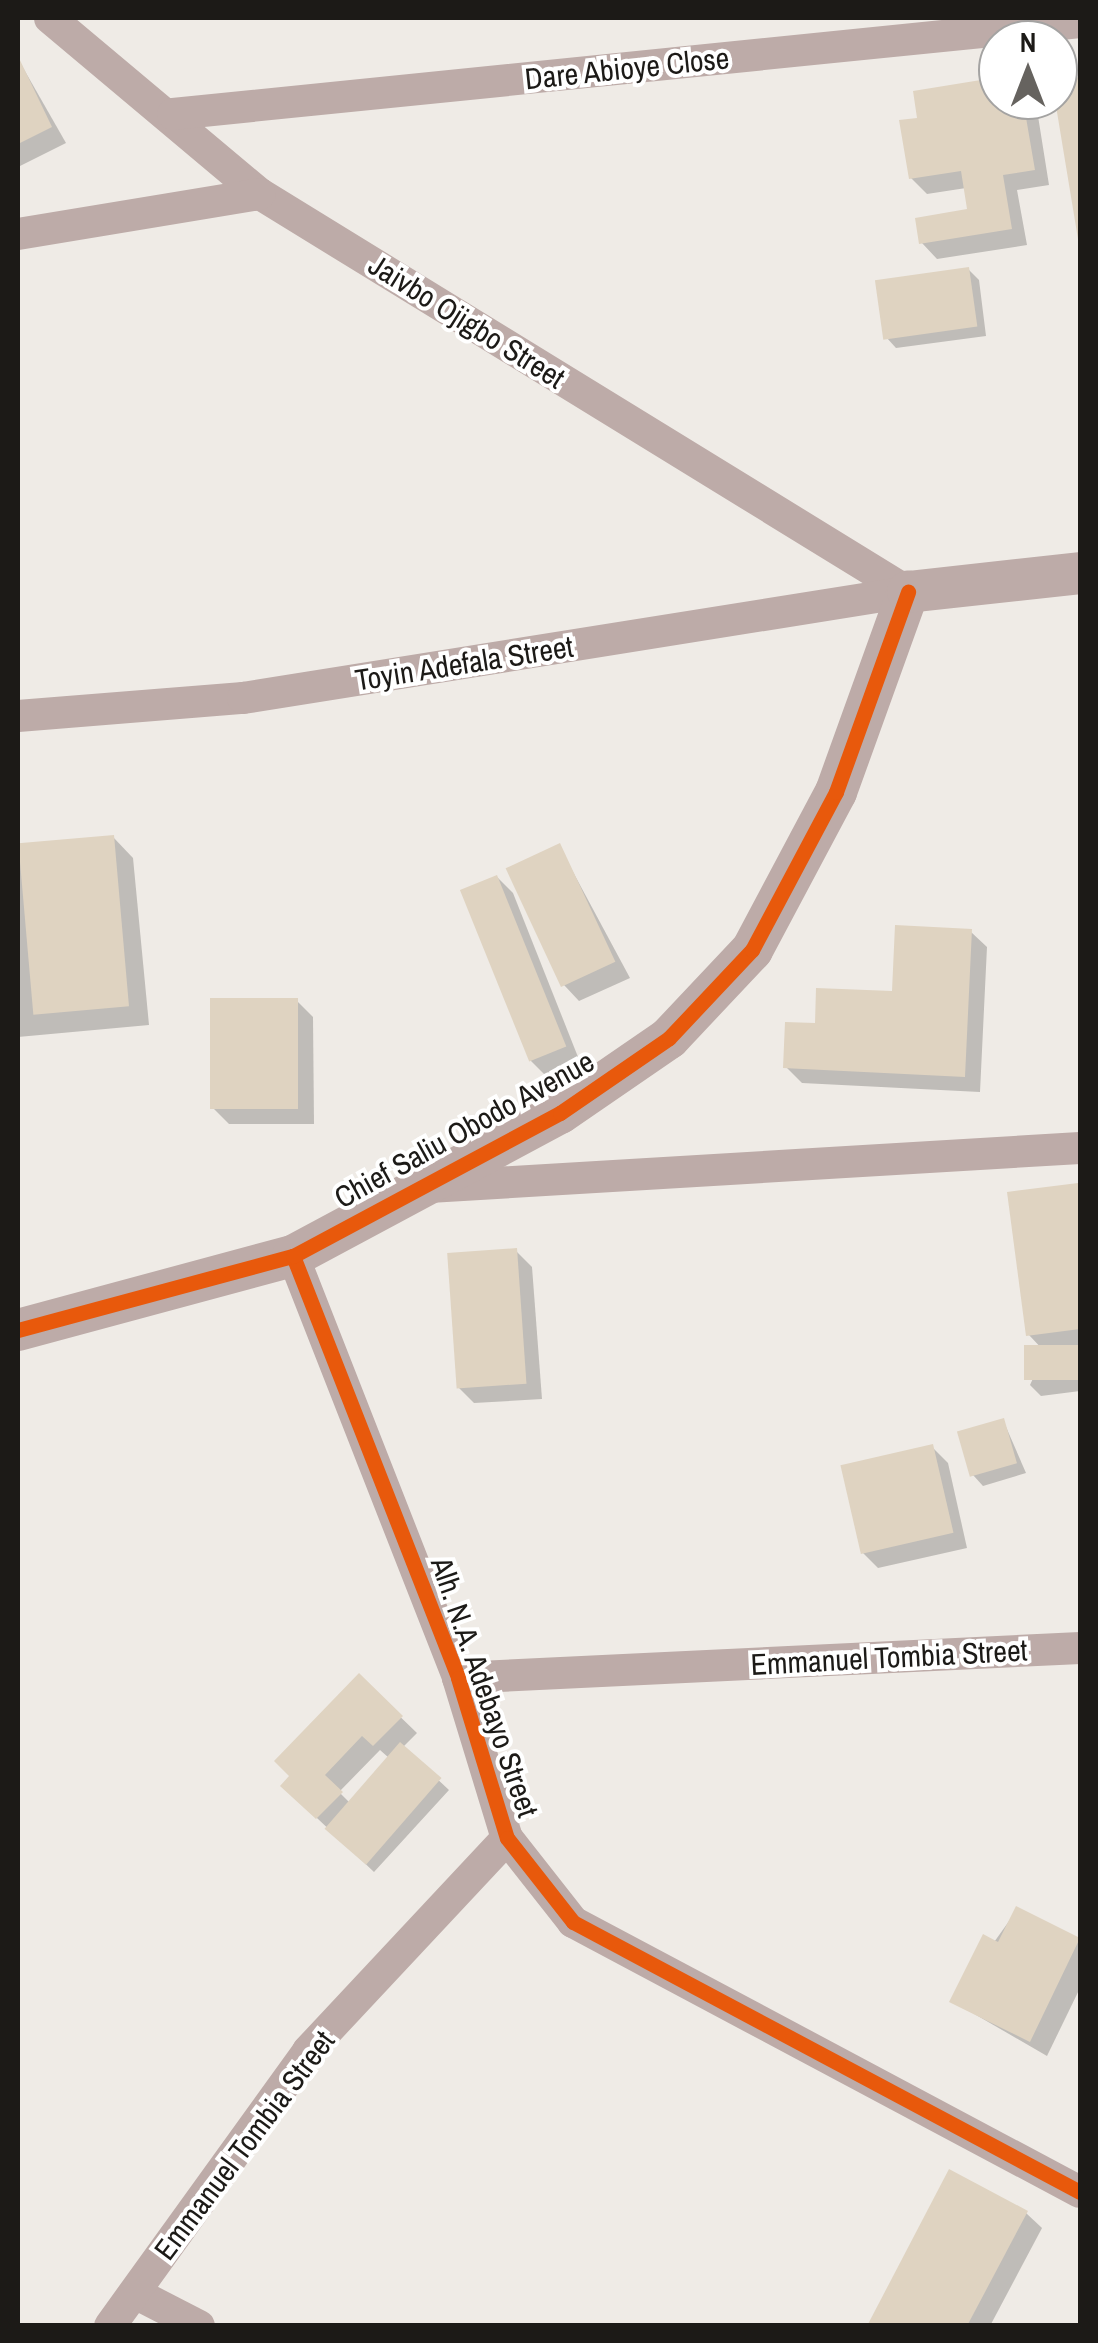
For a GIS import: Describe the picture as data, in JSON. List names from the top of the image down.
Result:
{
  "streets": {
    "street": [
      "Dare Abioye Close",
      "Jaivbo Ojigbo Street",
      "Toyin Adefala Street",
      "Chief Saliu Obodo Avenue",
      "Emmanuel Tombia Street",
      "Alh. N.A. Adebayo Street"
    ]
  },
  "crossings": [
    ["Dare Abioye Close", "Jaivbo Ojigbo Street"],
    ["Jaivbo Ojigbo Street", "Toyin Adefala Street"],
    ["Jaivbo Ojigbo Street", "Chief Saliu Obodo Avenue"],
    ["Toyin Adefala Street", "Chief Saliu Obodo Avenue"],
    ["Chief Saliu Obodo Avenue", "Alh. N.A. Adebayo Street"],
    ["Emmanuel Tombia Street", "Alh. N.A. Adebayo Street"]
  ],
  "north": "top"
}
